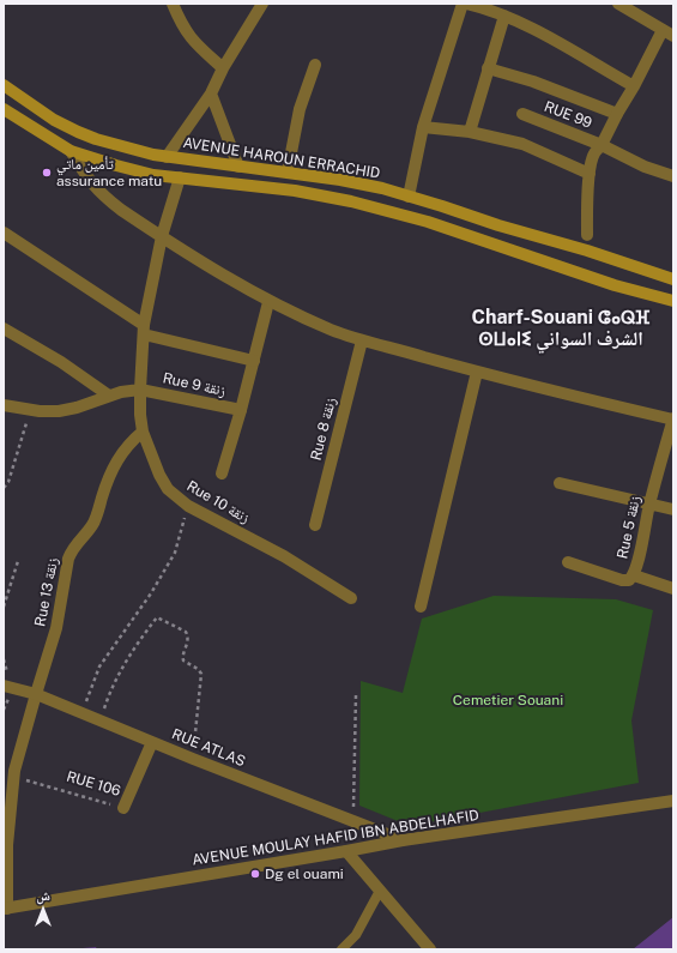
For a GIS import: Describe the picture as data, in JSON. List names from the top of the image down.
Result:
{
  "streets": {
    "main road": ["AVENUE HAROUN ERRACHID"],
    "street": [
      "RUE 99",
      "Rue 9 زنقة",
      "Rue 8 زنقة",
      "Rue 10 زنقة",
      "Rue 5 زنقة",
      "Rue 13 زنقة",
      "RUE ATLAS",
      "RUE 106",
      "AVENUE MOULAY HAFID IBN ABDELHAFID"
    ]
  },
  "crossings": [
    ["AVENUE HAROUN ERRACHID", "Rue 10 زنقة"],
    ["Rue 9 زنقة", "Rue 10 زنقة"],
    ["Rue 10 زنقة", "Rue 13 زنقة"],
    ["Rue 13 زنقة", "RUE ATLAS"],
    ["Rue 13 زنقة", "RUE 106"],
    ["Rue 13 زنقة", "AVENUE MOULAY HAFID IBN ABDELHAFID"],
    ["RUE ATLAS", "RUE 106"],
    ["RUE ATLAS", "AVENUE MOULAY HAFID IBN ABDELHAFID"]
  ],
  "districts": ["Charf-Souani ⵛⴰⵕⴼ ⵙⵡⴰⵏⵉ الشرف السواني"],
  "parks": ["Cemetier Souani"],
  "places": ["تأمين ماتي assurance matu", "Dg el ouami"],
  "north": "top"
}
